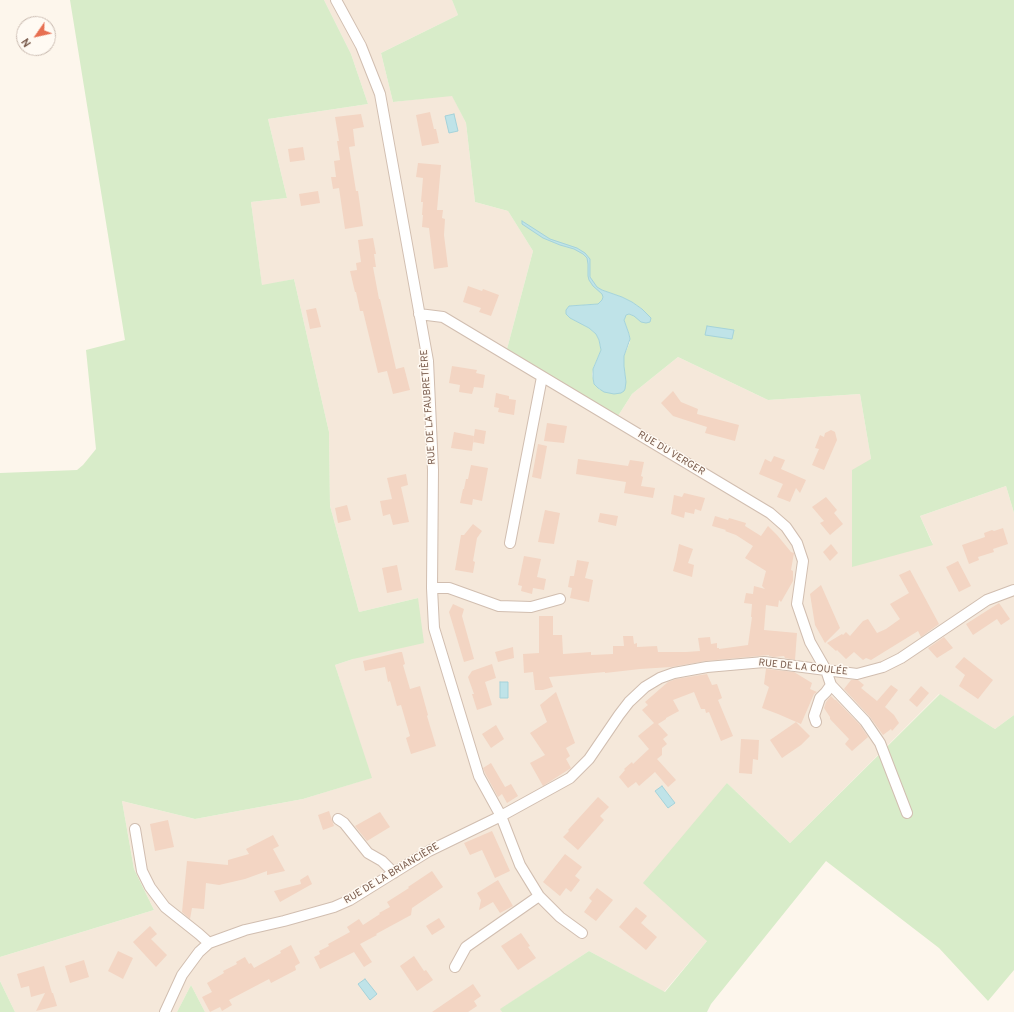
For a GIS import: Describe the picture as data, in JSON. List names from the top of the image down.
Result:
{
  "streets": {
    "street": [
      "RUE DE LA FAUBRETIÈRE",
      "RUE DU VERGER",
      "RUE DE LA COULÉE",
      "RUE DE LA BRIANCIÈRE"
    ]
  },
  "crossings": [
    ["RUE DE LA FAUBRETIÈRE", "RUE DU VERGER"],
    ["RUE DE LA FAUBRETIÈRE", "RUE DE LA BRIANCIÈRE"],
    ["RUE DU VERGER", "RUE DE LA COULÉE"],
    ["RUE DE LA COULÉE", "RUE DE LA BRIANCIÈRE"]
  ],
  "north": "bottom left"
}
